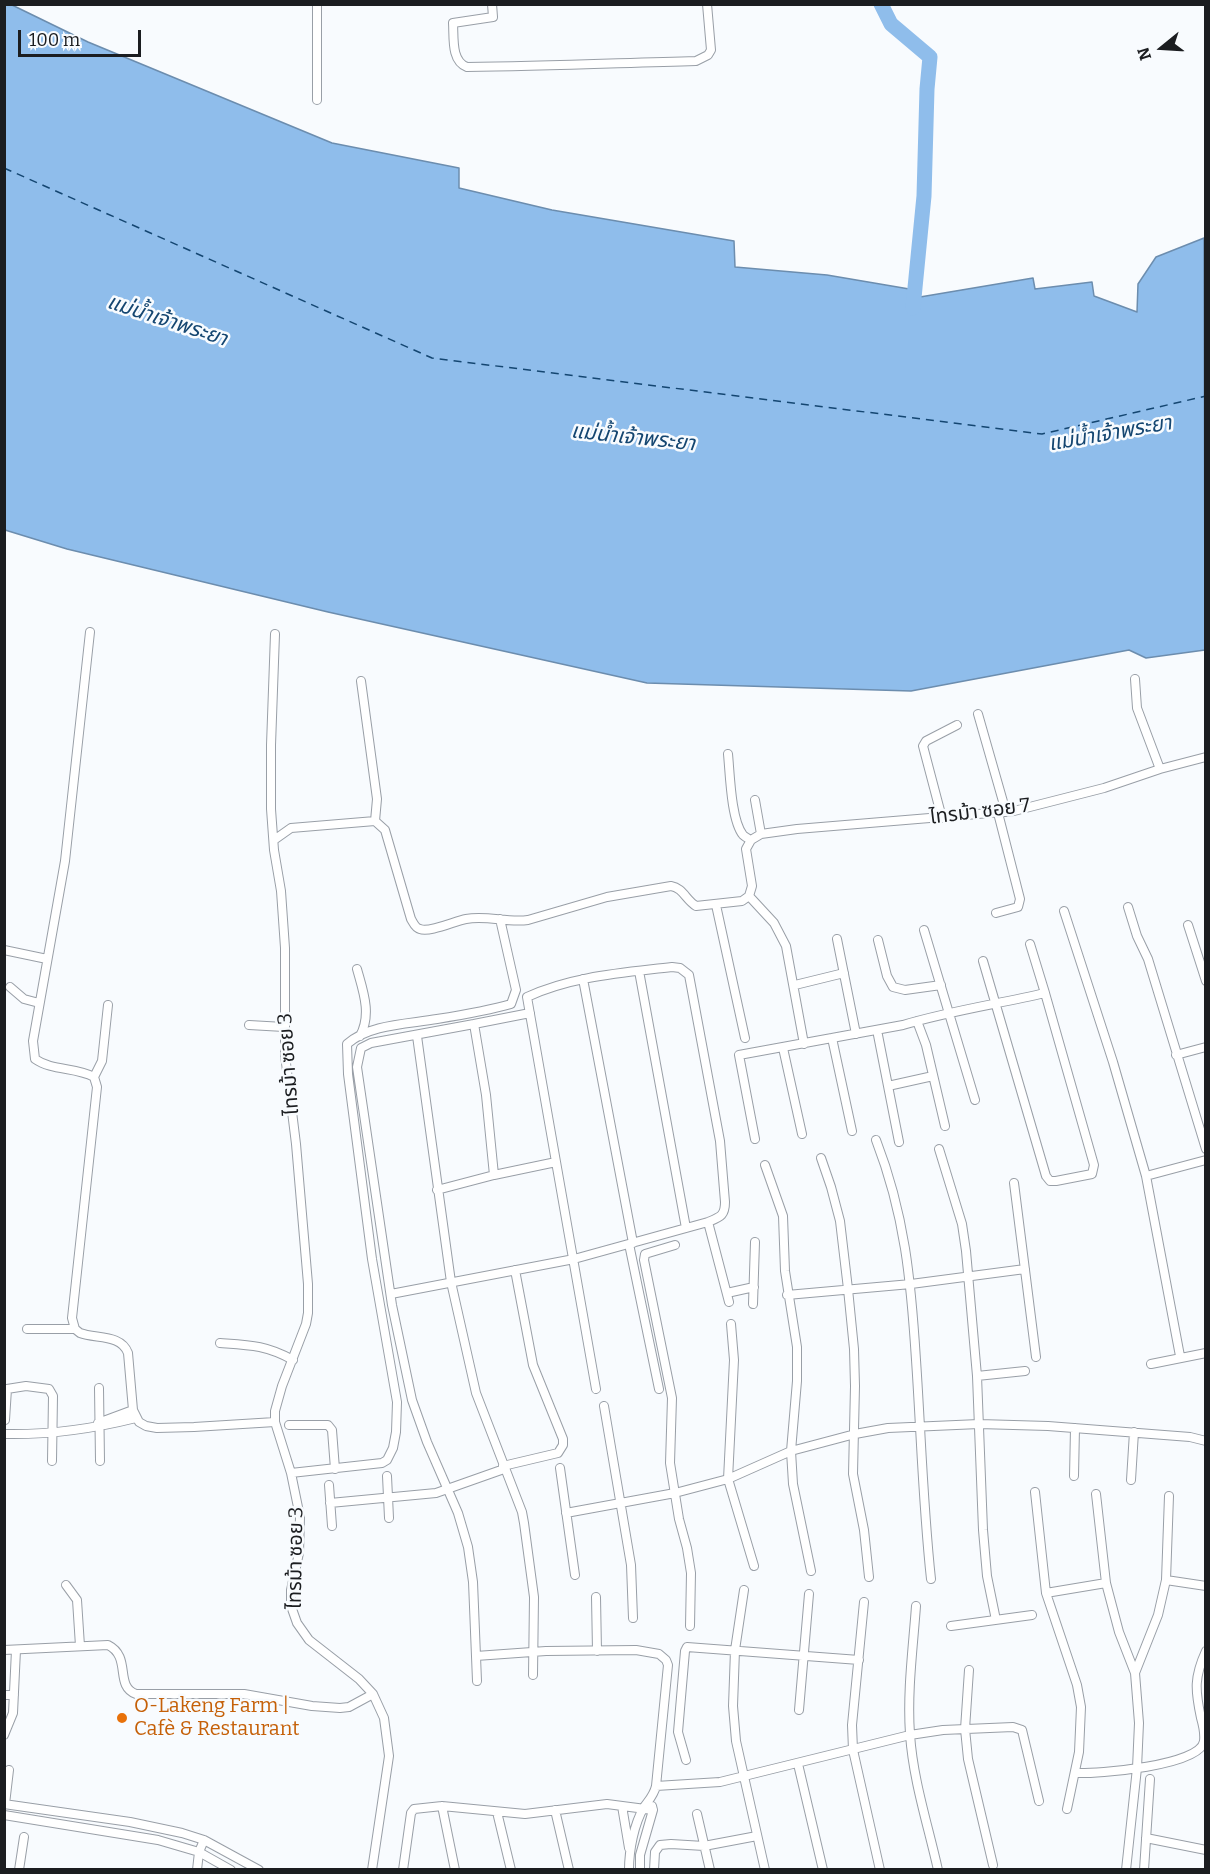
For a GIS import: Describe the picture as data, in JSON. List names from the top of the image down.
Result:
{
  "streets": {
    "street": ["ไทรม้า ซอย 7", "ไทรม้า ซอย 3"]
  },
  "water": ["แม่น้ำเจ้าพระยา"],
  "places": ["O-Lakeng Farm | Cafè & Restaurant"],
  "scale_bar": "100 m",
  "north": "left"
}
